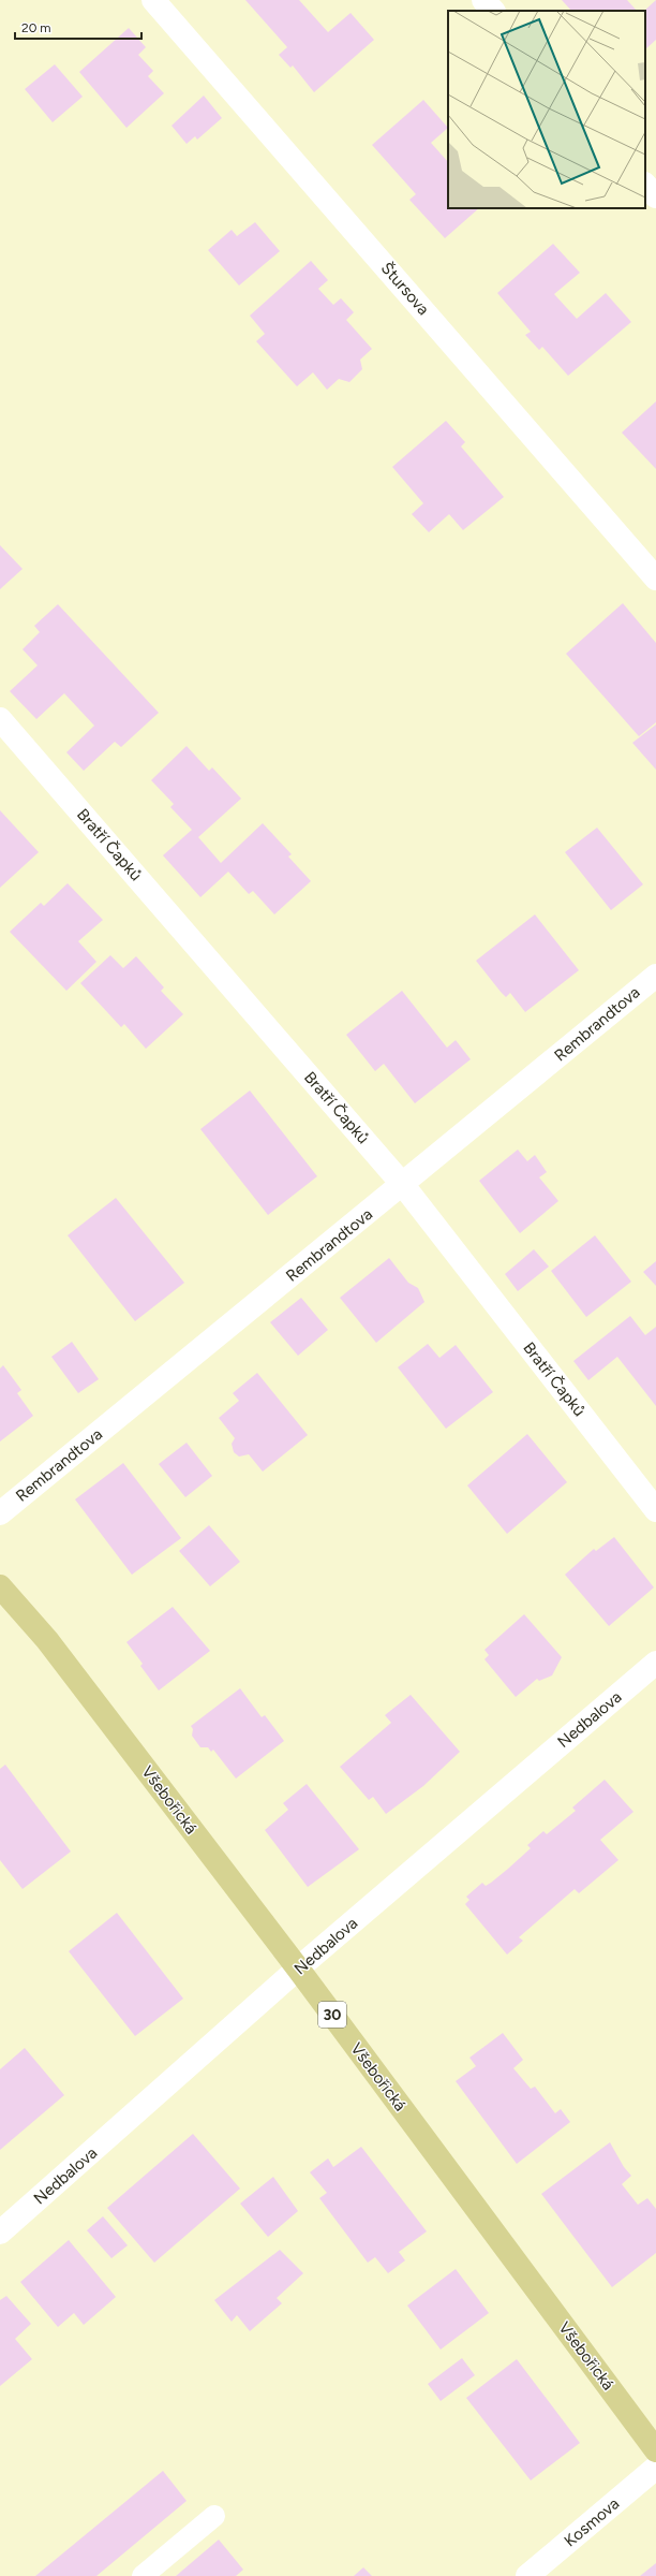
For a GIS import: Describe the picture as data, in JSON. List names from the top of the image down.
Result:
{
  "streets": {
    "main road": ["Všebořická", "30"],
    "street": [
      "Štursova",
      "Bratří Čapků",
      "Rembrandtova",
      "Nedbalova",
      "Kosmova"
    ]
  },
  "crossings": [
    ["Bratří Čapků", "Rembrandtova"],
    ["Nedbalova", "Všebořická"]
  ],
  "scale_bar": "20 m"
}
